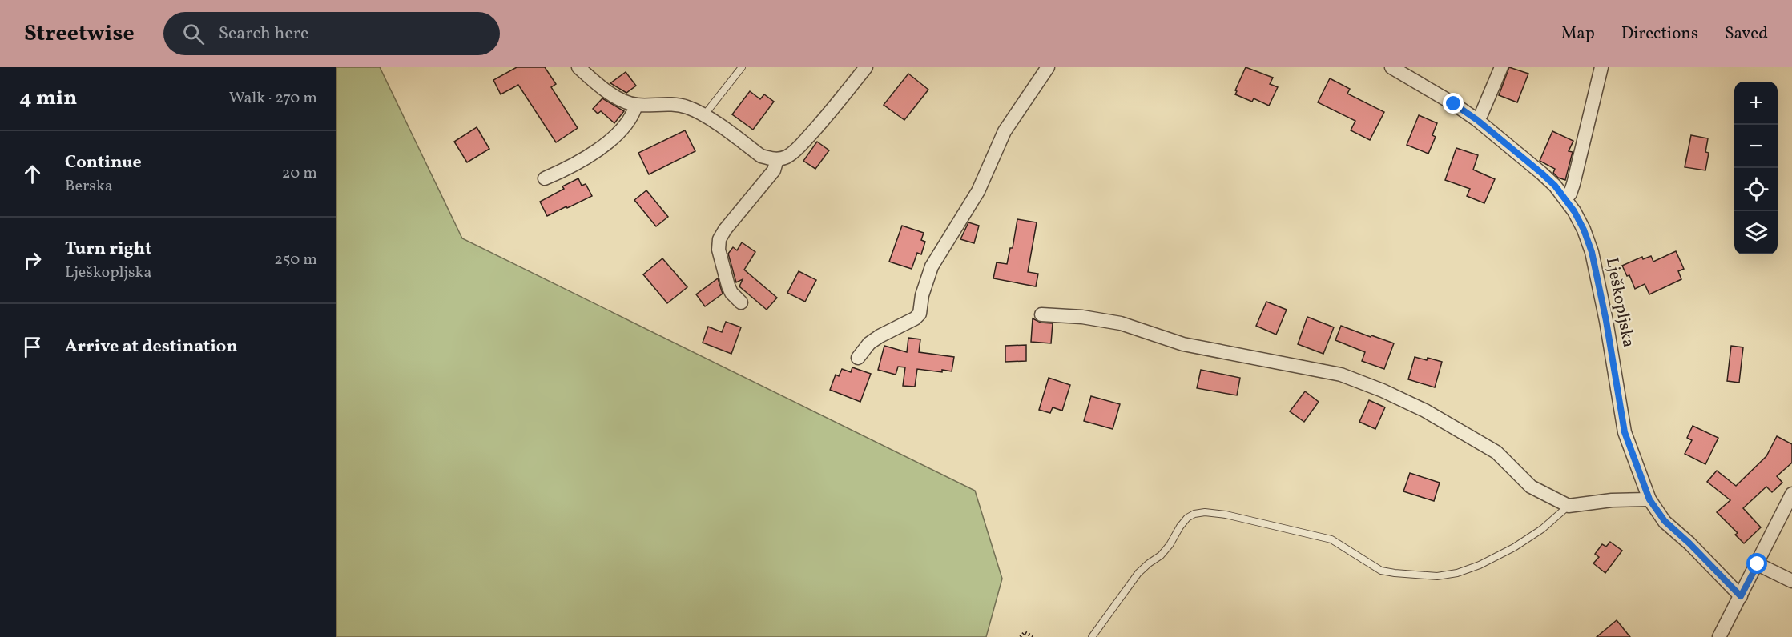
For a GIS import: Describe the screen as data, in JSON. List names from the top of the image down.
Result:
{
  "streets": {
    "street": ["Lješkopljska"]
  },
  "page": {
    "header": "Streetwise",
    "search": "Search here",
    "nav": ["Map", "Directions", "Saved"],
    "heading": ["4 min", "Walk · 270 m"],
    "map_buttons": ["+", "−"],
    "list": [
      ["Continue", "Berska", "20 m"],
      ["Turn right", "Lješkopljska", "250 m"],
      "Arrive at destination"
    ]
  }
}
